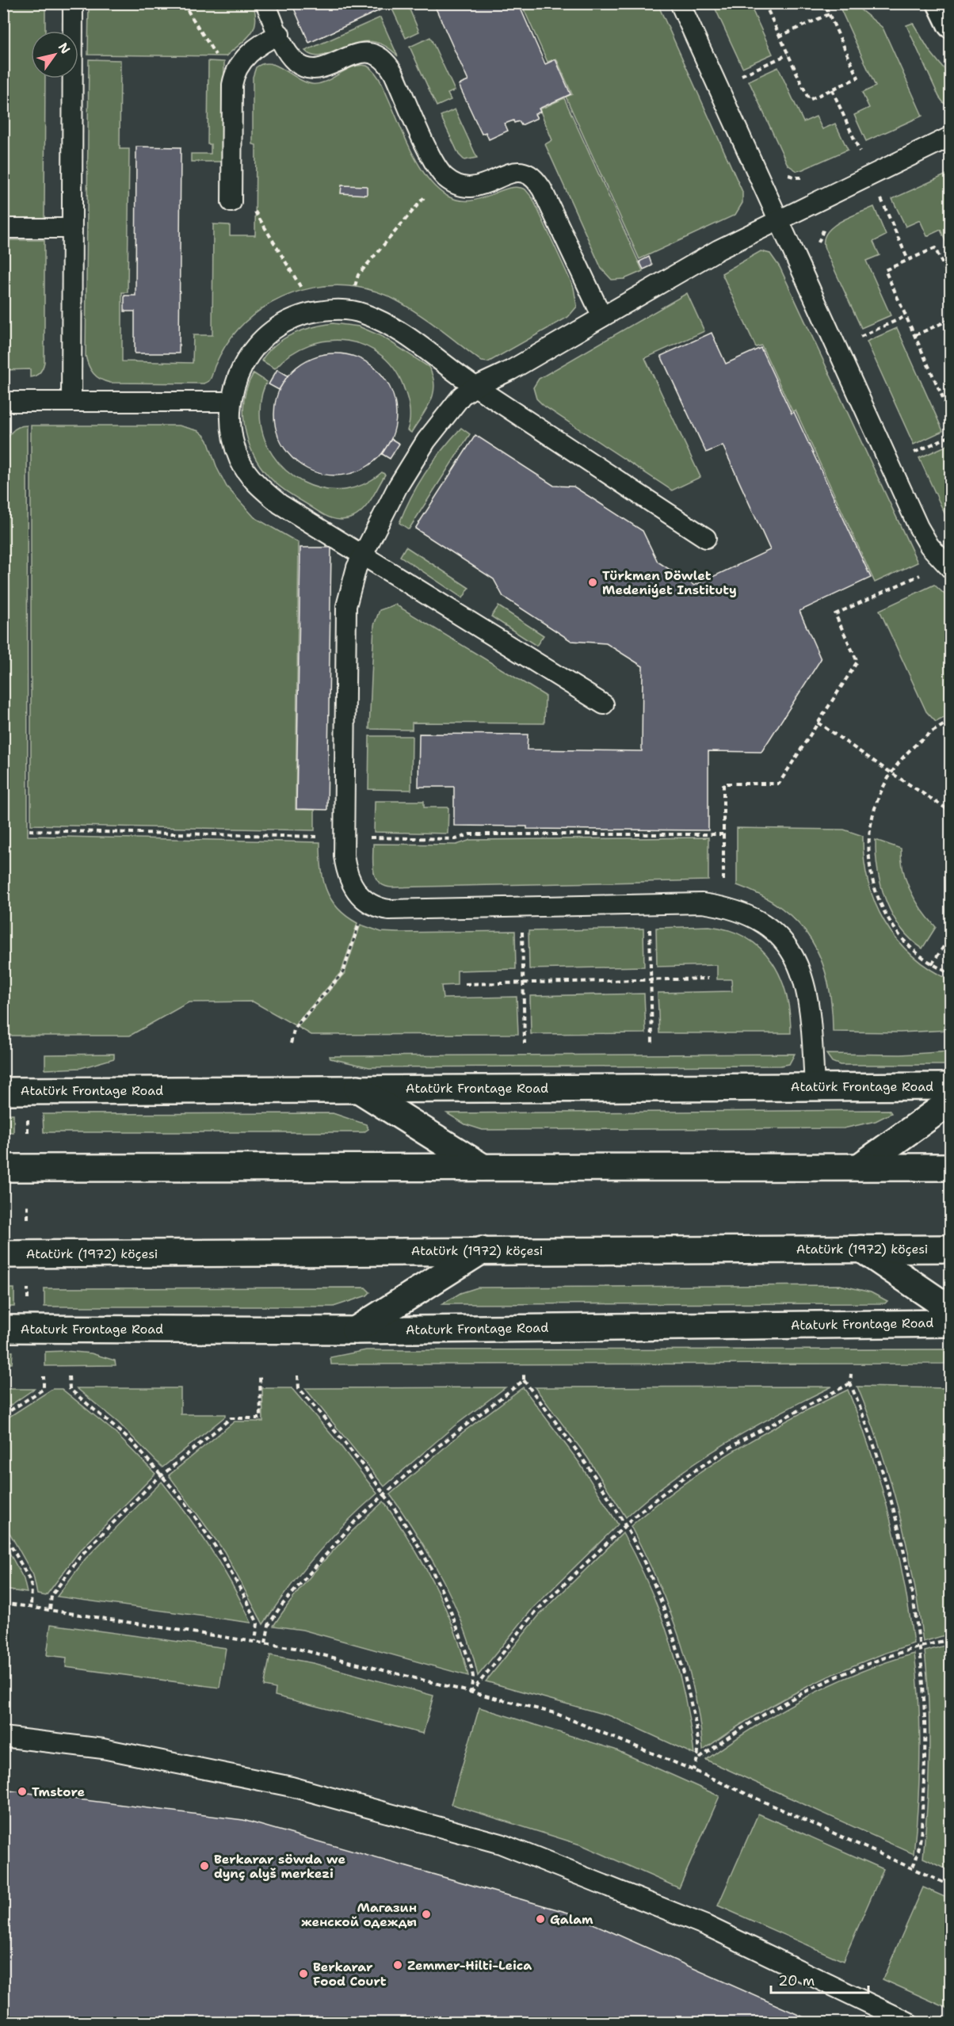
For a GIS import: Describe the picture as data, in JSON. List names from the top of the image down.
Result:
{
  "streets": {
    "main road": ["Atatürk Frontage Road", "Atatürk (1972) köçesi", "Ataturk Frontage Road"]
  },
  "places": [
    "Türkmen Döwlet Medeniýet Instituty",
    "Tmstore",
    "Berkarar söwda we dynç alyš merkezi",
    "Магазин женской одежды",
    "Galam",
    "Zemmer-Hilti-Leica",
    "Berkarar Food Court"
  ],
  "scale_bar": "20 m",
  "north": "top right"
}
